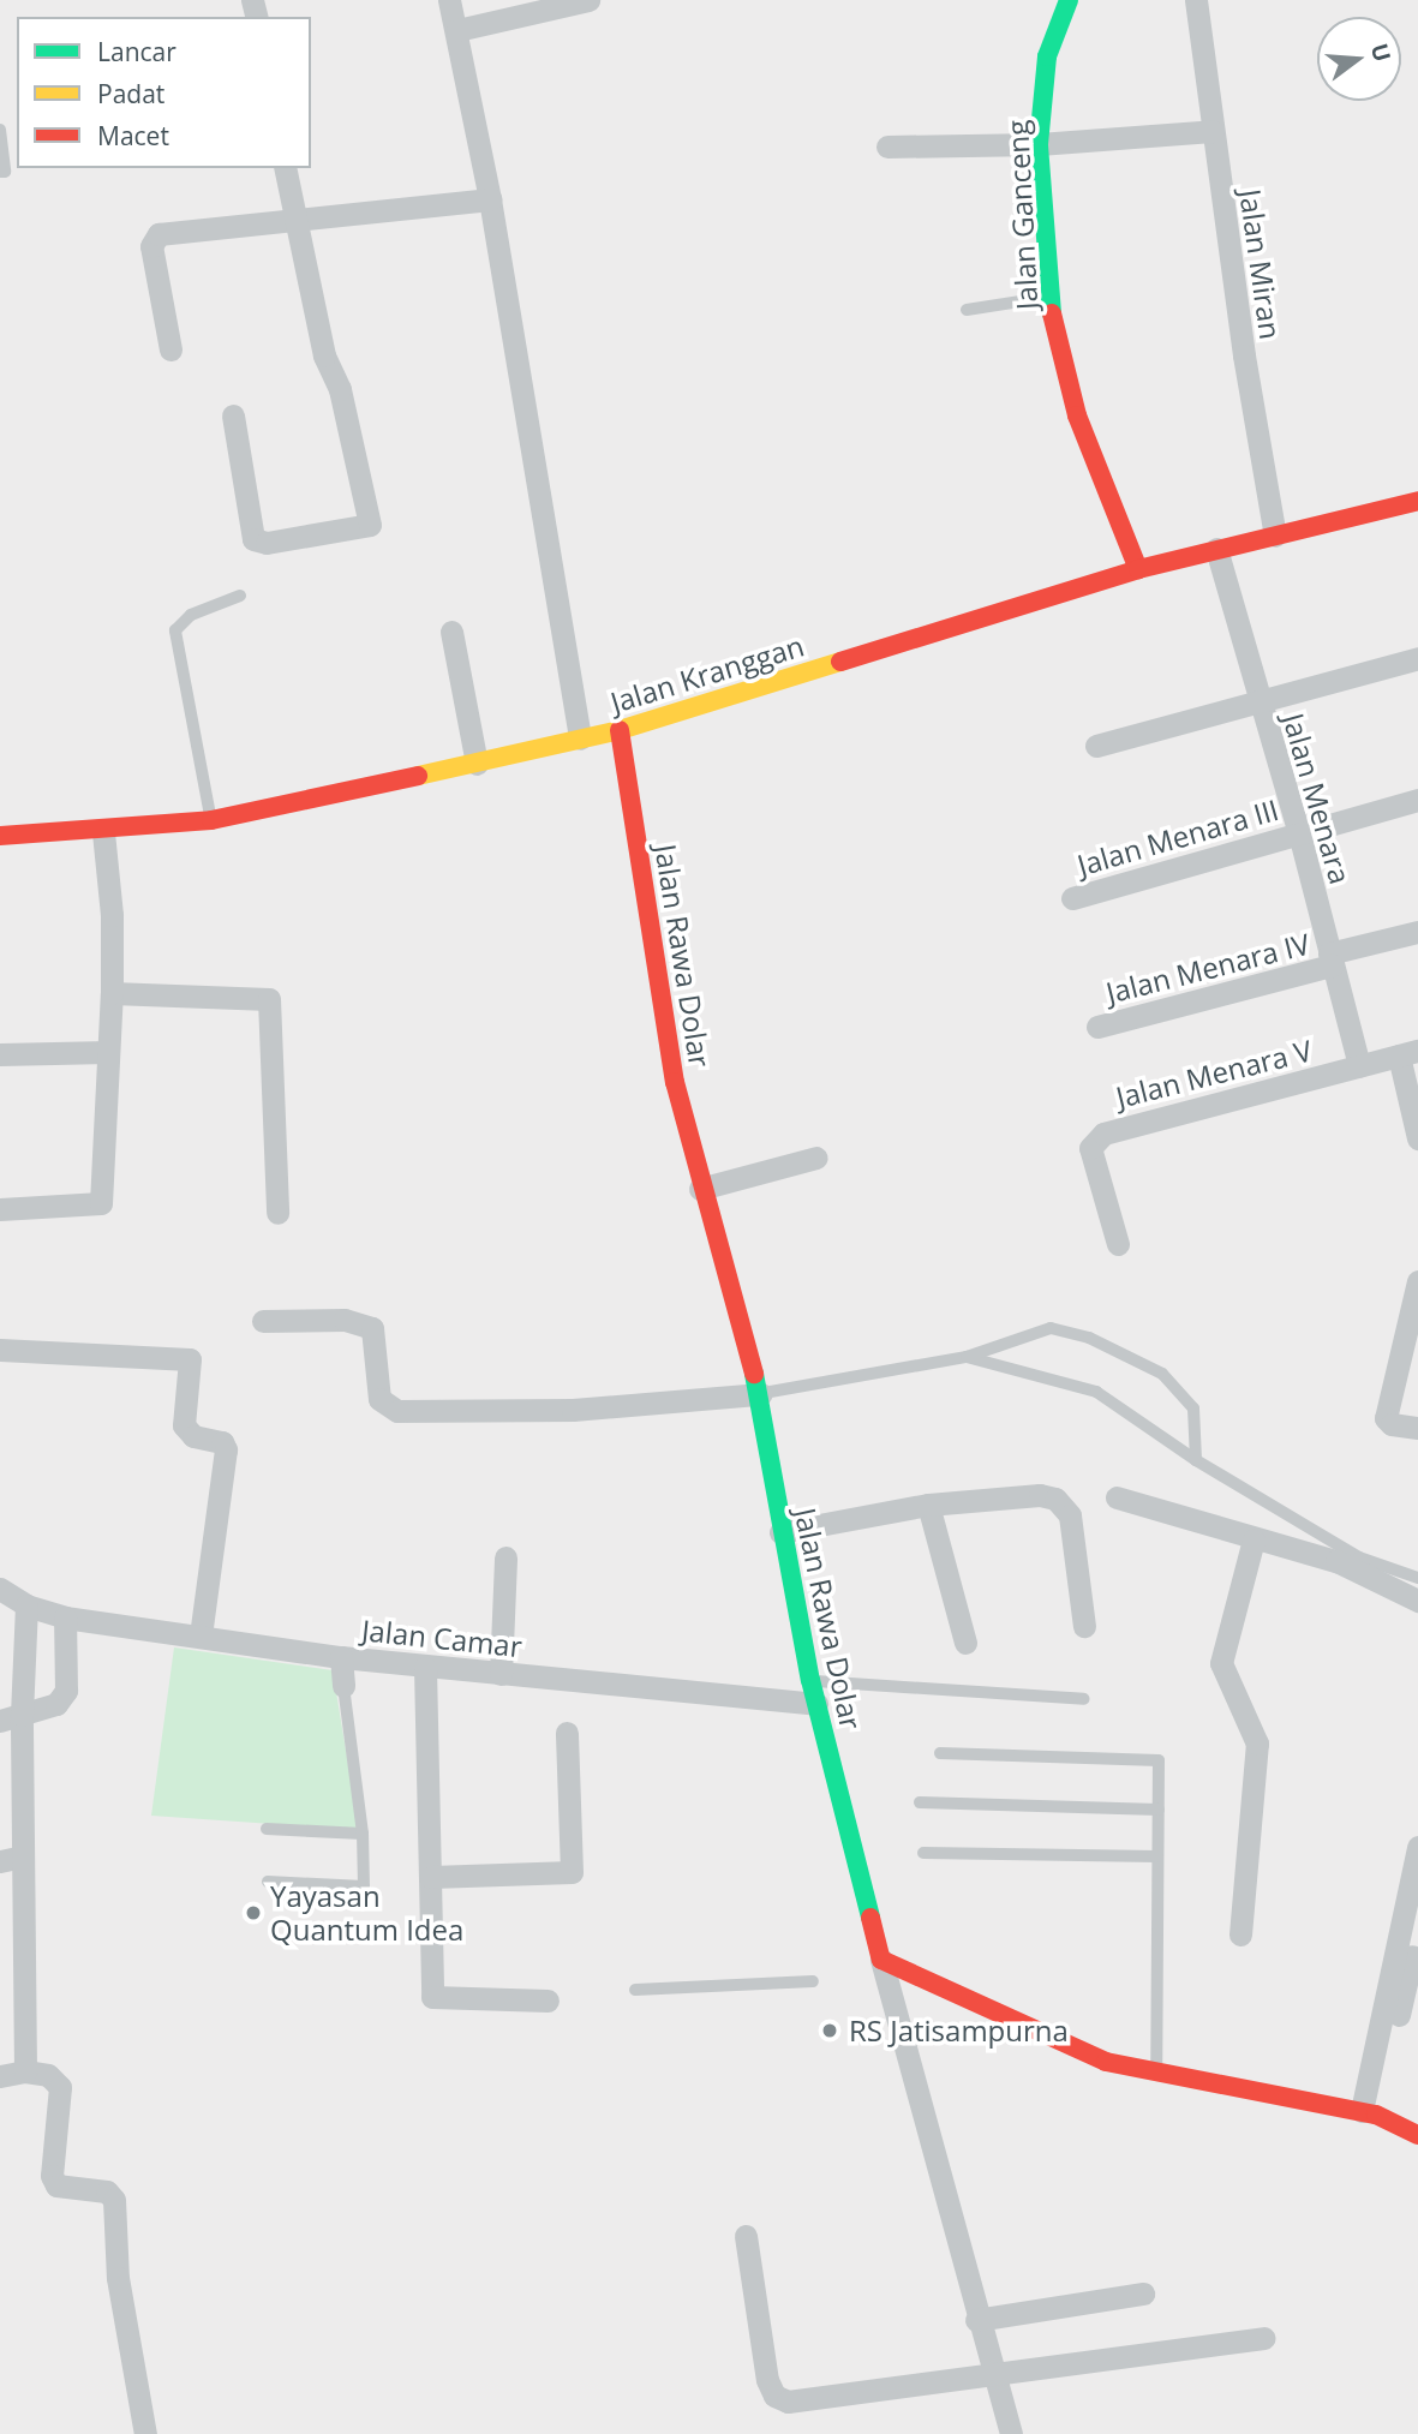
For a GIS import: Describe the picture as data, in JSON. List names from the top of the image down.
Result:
{
  "streets": {
    "street": [
      "Jalan Ganceng",
      "Jalan Miran",
      "Jalan Kranggan",
      "Jalan Menara",
      "Jalan Menara III",
      "Jalan Rawa Dolar",
      "Jalan Menara IV",
      "Jalan Menara V",
      "Jalan Camar"
    ]
  },
  "crossings": [
    ["Jalan Ganceng", "Jalan Kranggan"],
    ["Jalan Miran", "Jalan Kranggan"],
    ["Jalan Kranggan", "Jalan Menara"],
    ["Jalan Kranggan", "Jalan Rawa Dolar"],
    ["Jalan Menara", "Jalan Menara III"],
    ["Jalan Menara", "Jalan Menara IV"],
    ["Jalan Menara", "Jalan Menara V"],
    ["Jalan Rawa Dolar", "Jalan Camar"]
  ],
  "places": ["Yayasan Quantum Idea", "RS Jatisampurna"],
  "legend": ["Lancar", "Padat", "Macet"],
  "north": "right"
}
